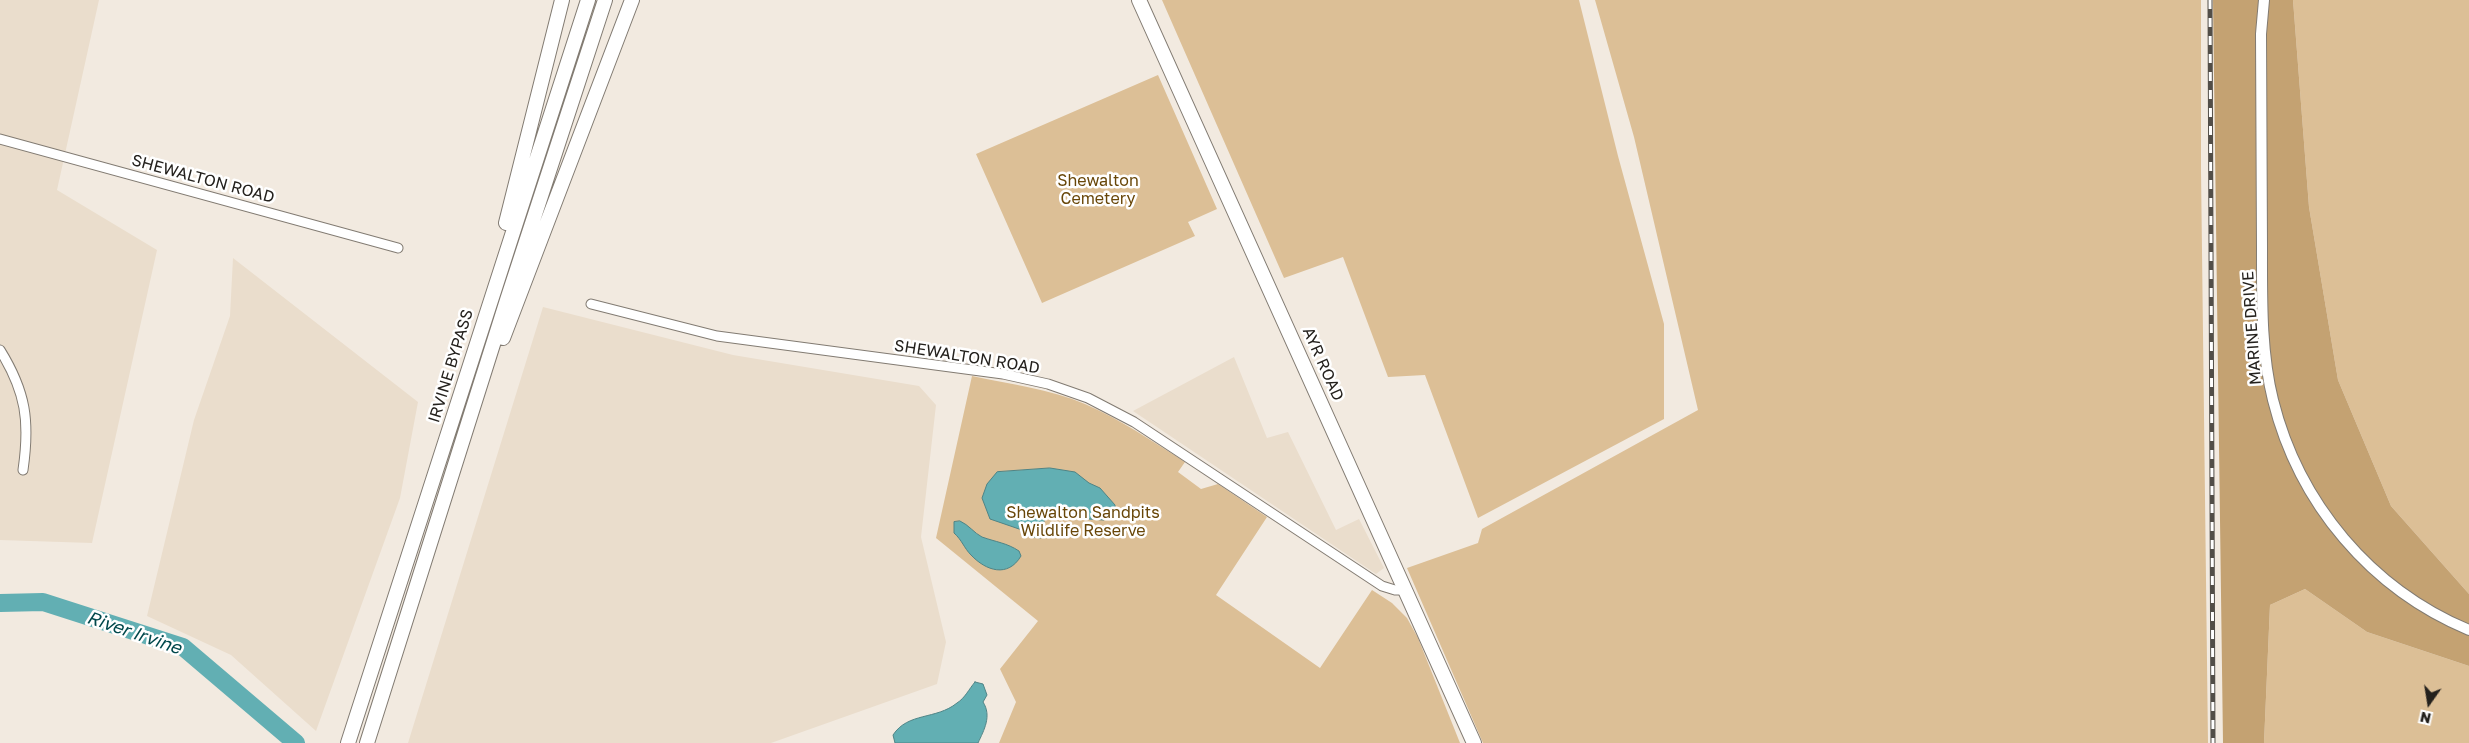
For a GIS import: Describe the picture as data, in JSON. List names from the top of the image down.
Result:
{
  "streets": {
    "main road": ["AYR ROAD", "IRVINE BYPASS"],
    "street": ["SHEWALTON ROAD", "MARINE DRIVE"]
  },
  "crossings": [
    ["SHEWALTON ROAD", "AYR ROAD"]
  ],
  "water": ["River Irvine"],
  "parks": ["Shewalton Cemetery", "Shewalton Sandpits Wildlife Reserve"],
  "north": "bottom"
}
